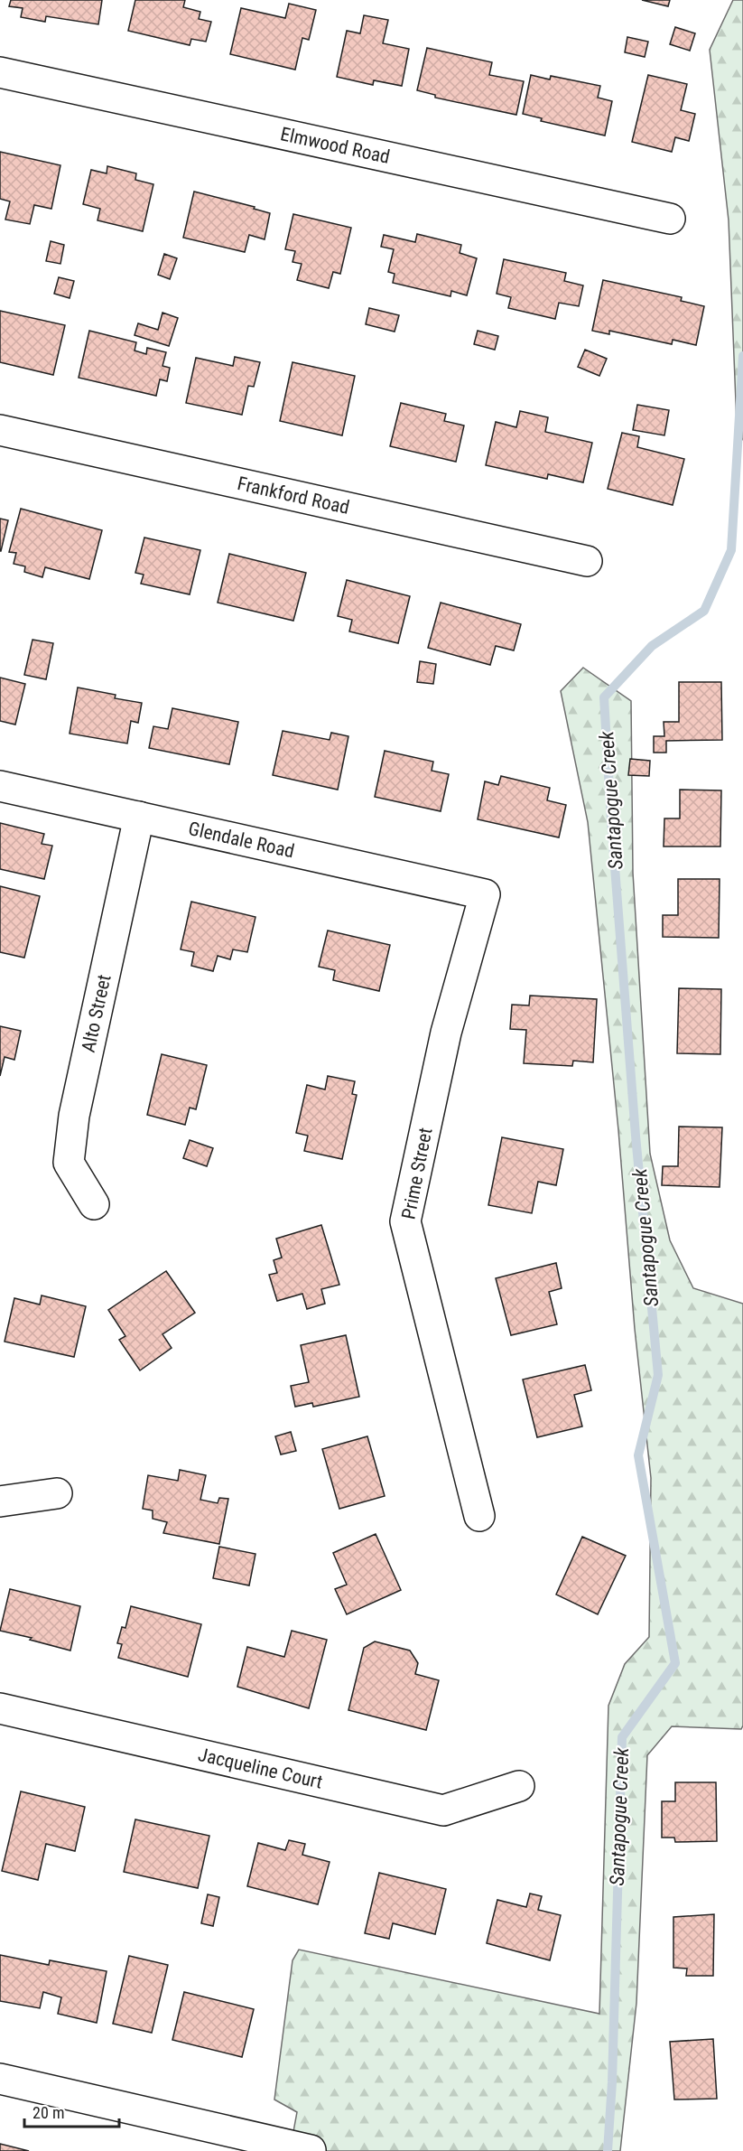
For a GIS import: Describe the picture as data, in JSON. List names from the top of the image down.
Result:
{
  "streets": {
    "street": [
      "Elmwood Road",
      "Frankford Road",
      "Glendale Road",
      "Alto Street",
      "Prime Street",
      "Jacqueline Court"
    ]
  },
  "crossings": [
    ["Glendale Road", "Alto Street"],
    ["Glendale Road", "Prime Street"]
  ],
  "water": ["Santapogue Creek"],
  "scale_bar": "20 m"
}
